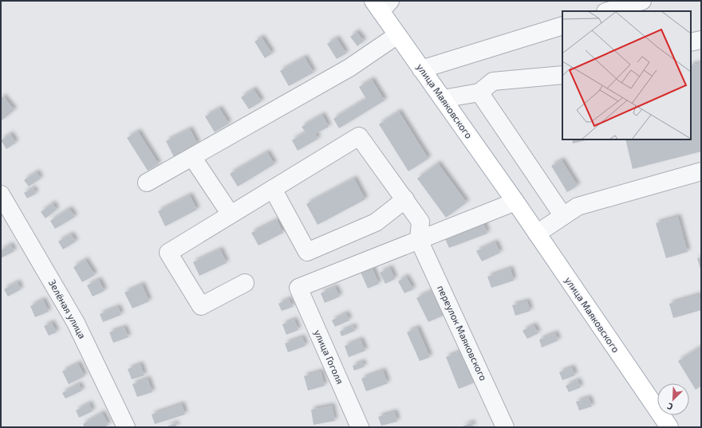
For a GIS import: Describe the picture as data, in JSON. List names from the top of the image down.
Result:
{
  "streets": {
    "main road": ["улица Маяковского"],
    "street": ["Зелёная улица", "переулок Маяковского", "улица Гоголя"]
  },
  "crossings": [
    ["переулок Маяковского", "улица Гоголя"]
  ],
  "north": "bottom left"
}
